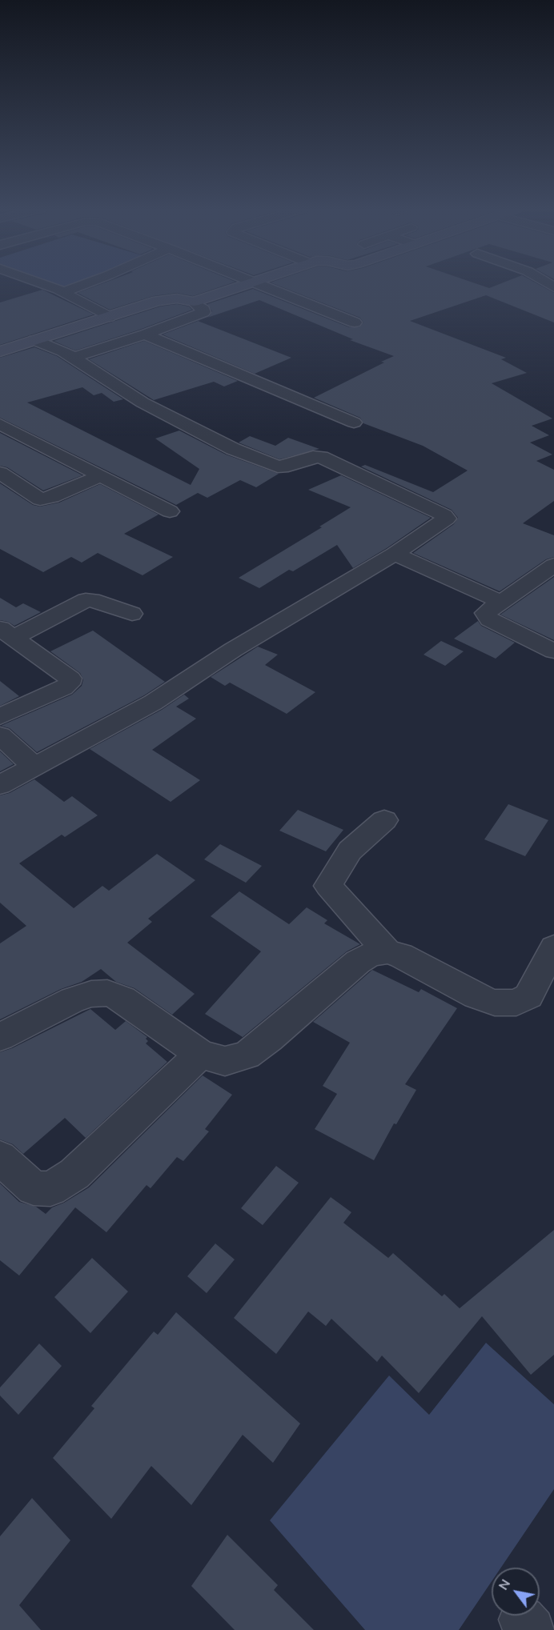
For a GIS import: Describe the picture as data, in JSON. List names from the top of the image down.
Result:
{
  "north": "top left"
}
